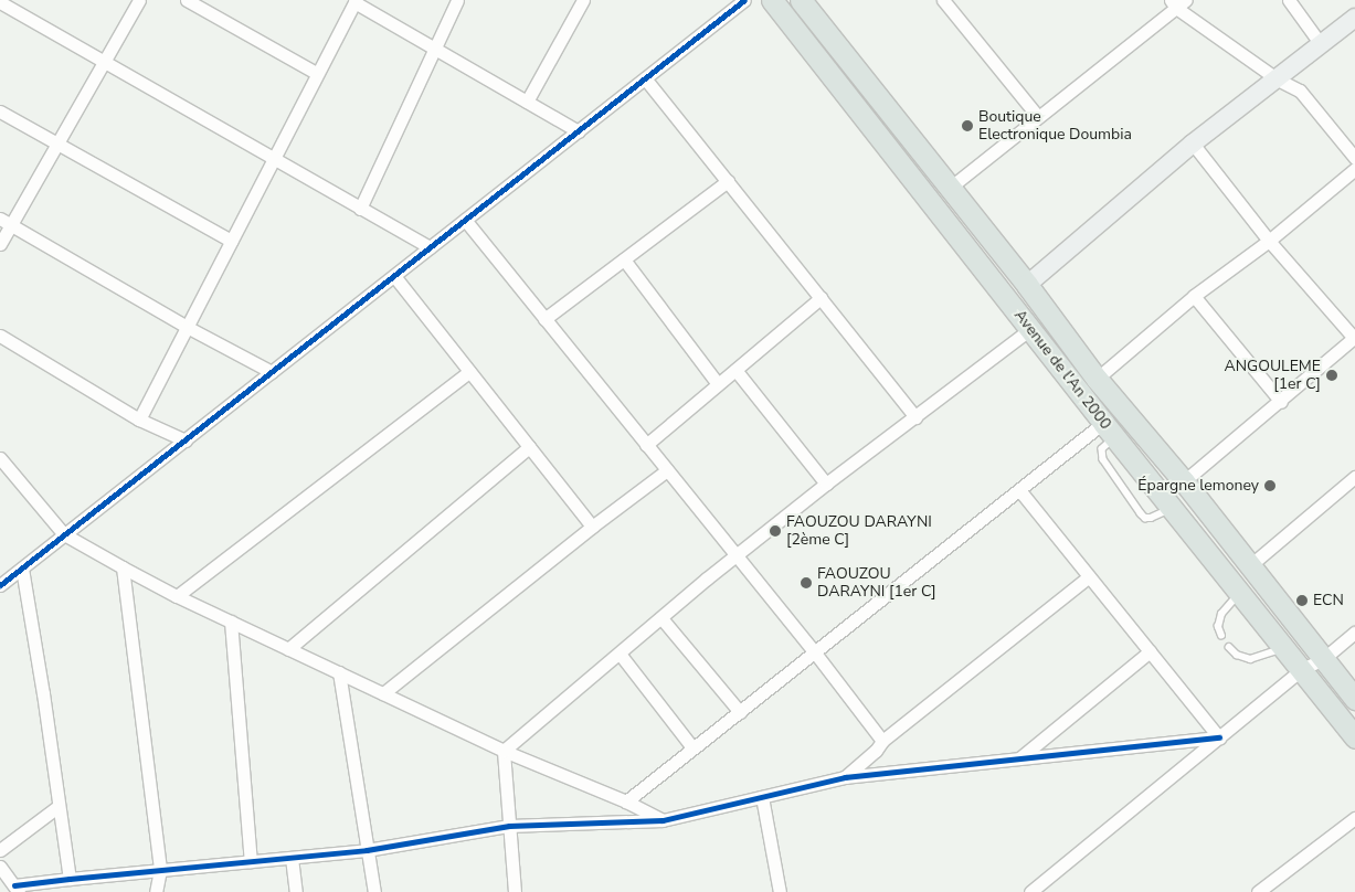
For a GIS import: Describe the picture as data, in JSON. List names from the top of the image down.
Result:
{
  "streets": {
    "main road": ["Avenue de l'An 2000"]
  },
  "places": [
    "Boutique Electronique Doumbia",
    "ANGOULEME [1er C]",
    "Épargne lemoney",
    "FAOUZOU DARAYNI [2ème C]",
    "FAOUZOU DARAYNI [1er C]",
    "ECN"
  ]
}
